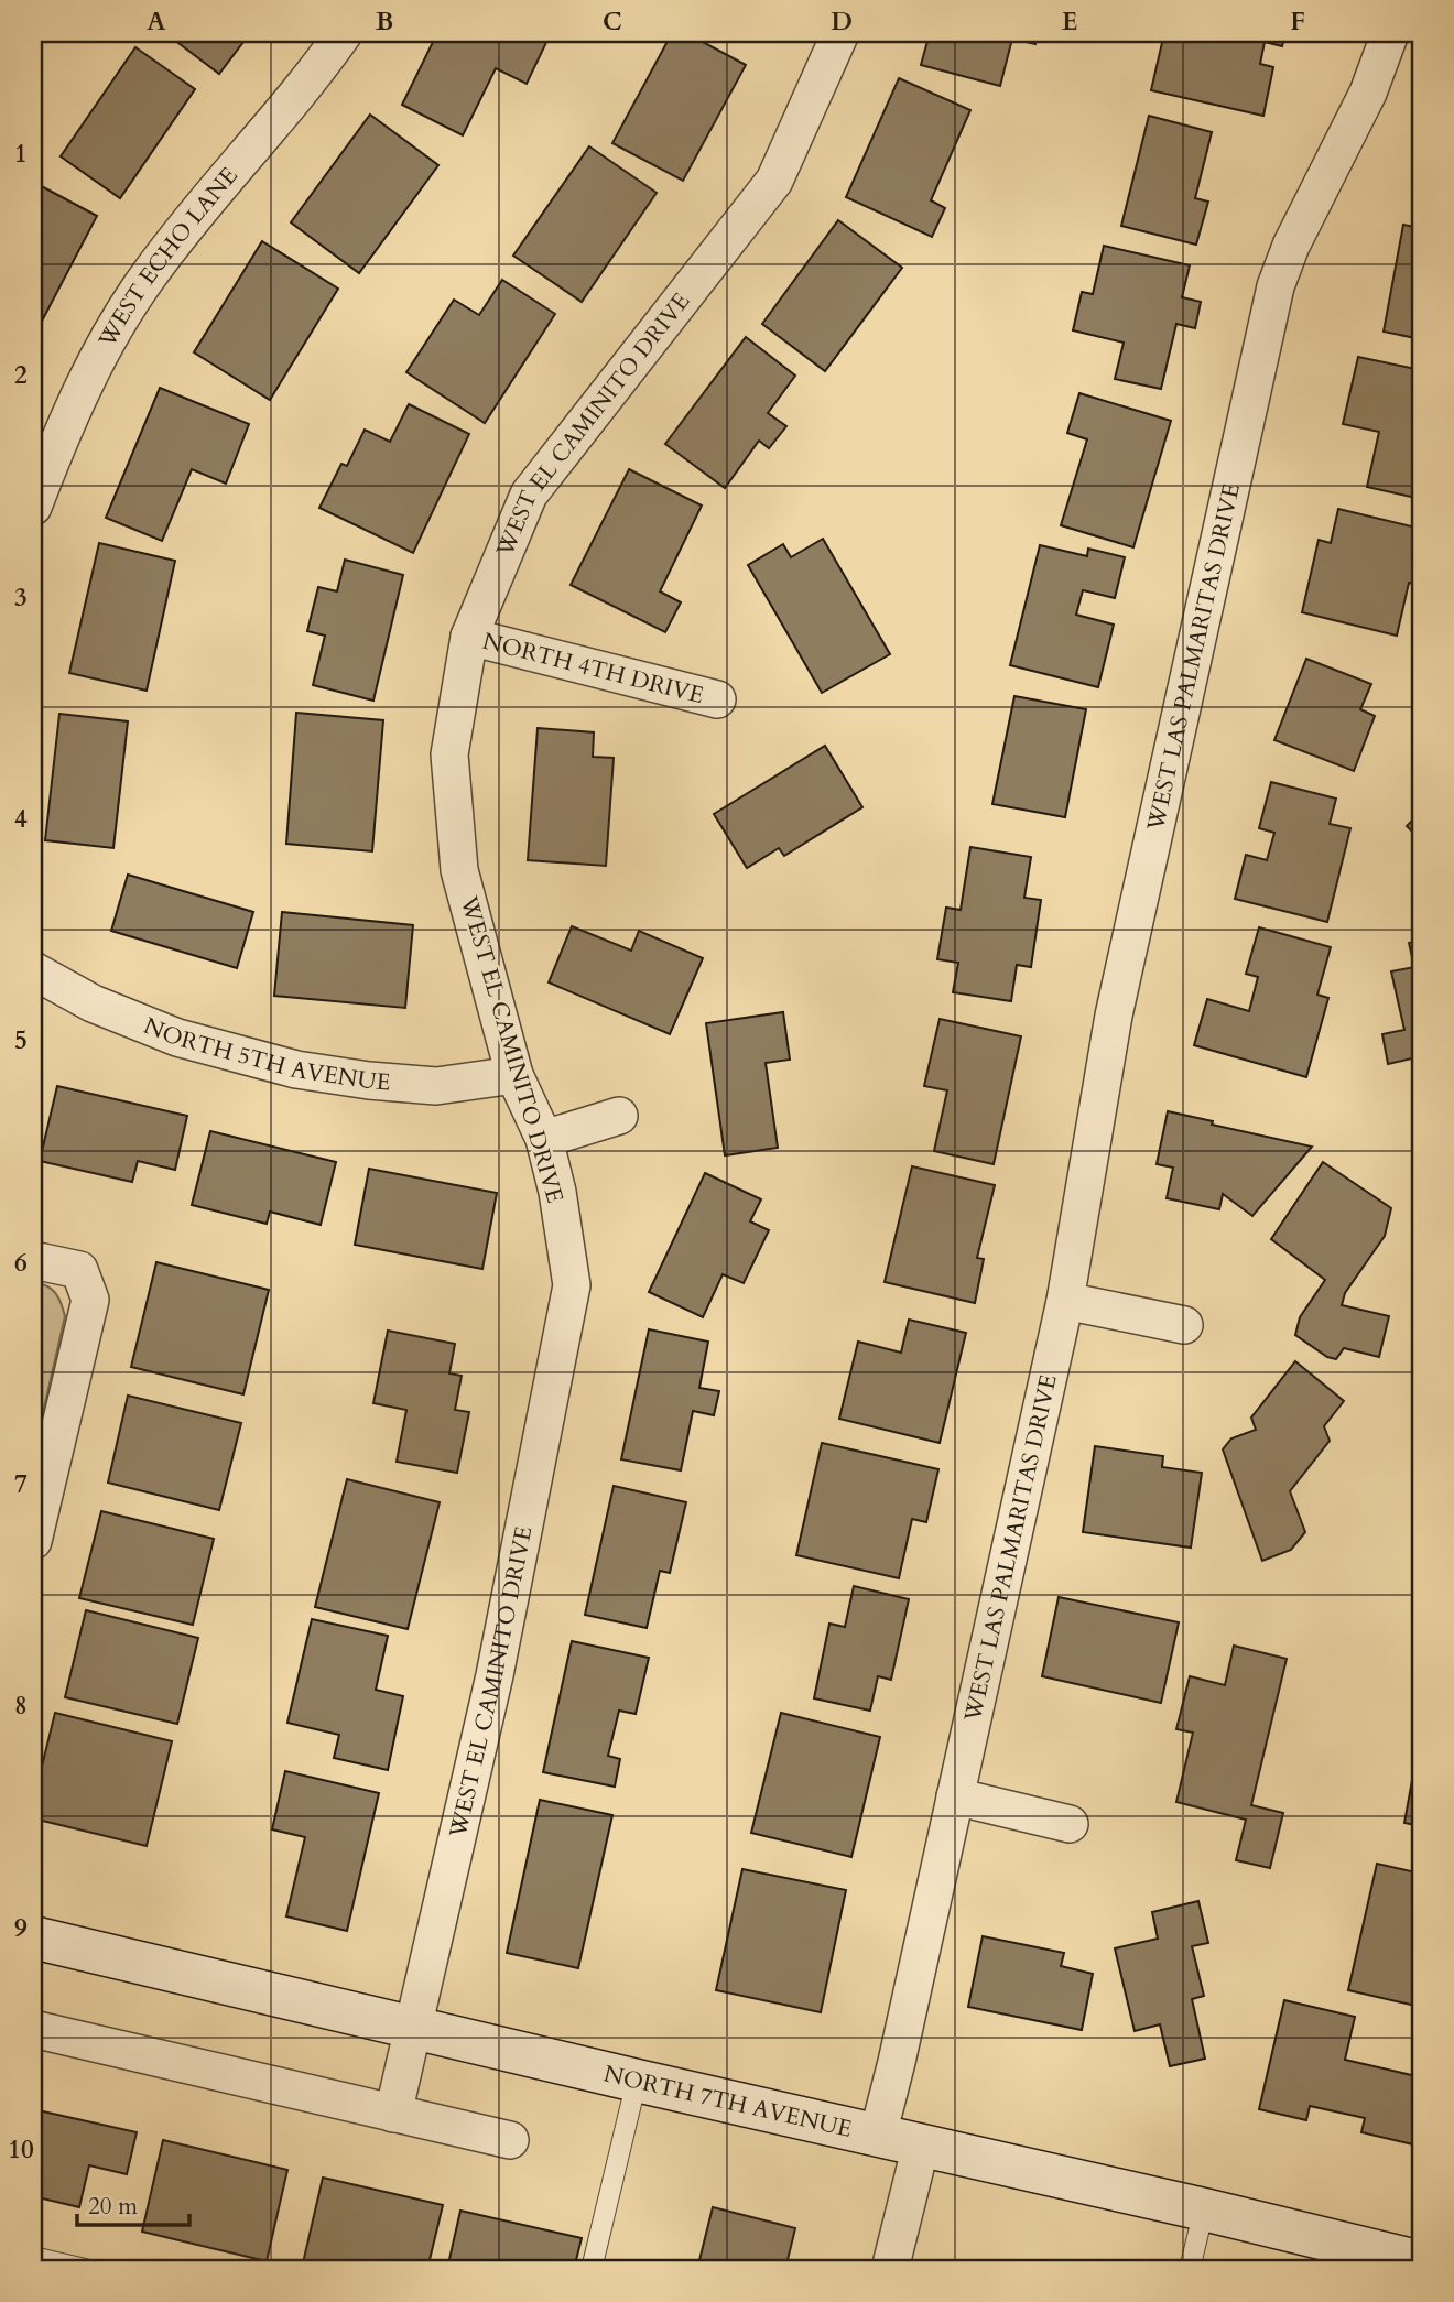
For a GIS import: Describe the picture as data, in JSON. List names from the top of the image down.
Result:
{
  "streets": {
    "main road": ["NORTH 7TH AVENUE"],
    "street": [
      "WEST ECHO LANE",
      "WEST EL CAMINITO DRIVE",
      "WEST LAS PALMARITAS DRIVE",
      "NORTH 4TH DRIVE",
      "NORTH 5TH AVENUE"
    ]
  },
  "crossings": [
    ["WEST EL CAMINITO DRIVE", "NORTH 4TH DRIVE"],
    ["WEST EL CAMINITO DRIVE", "NORTH 5TH AVENUE"],
    ["WEST EL CAMINITO DRIVE", "NORTH 7TH AVENUE"],
    ["WEST LAS PALMARITAS DRIVE", "NORTH 7TH AVENUE"]
  ],
  "scale_bar": "20 m",
  "grid": {
    "columns": [
      "A",
      "B",
      "C",
      "D",
      "E",
      "F"
    ],
    "rows": [
      "1",
      "2",
      "3",
      "4",
      "5",
      "6",
      "7",
      "8",
      "9",
      "10"
    ]
  }
}
